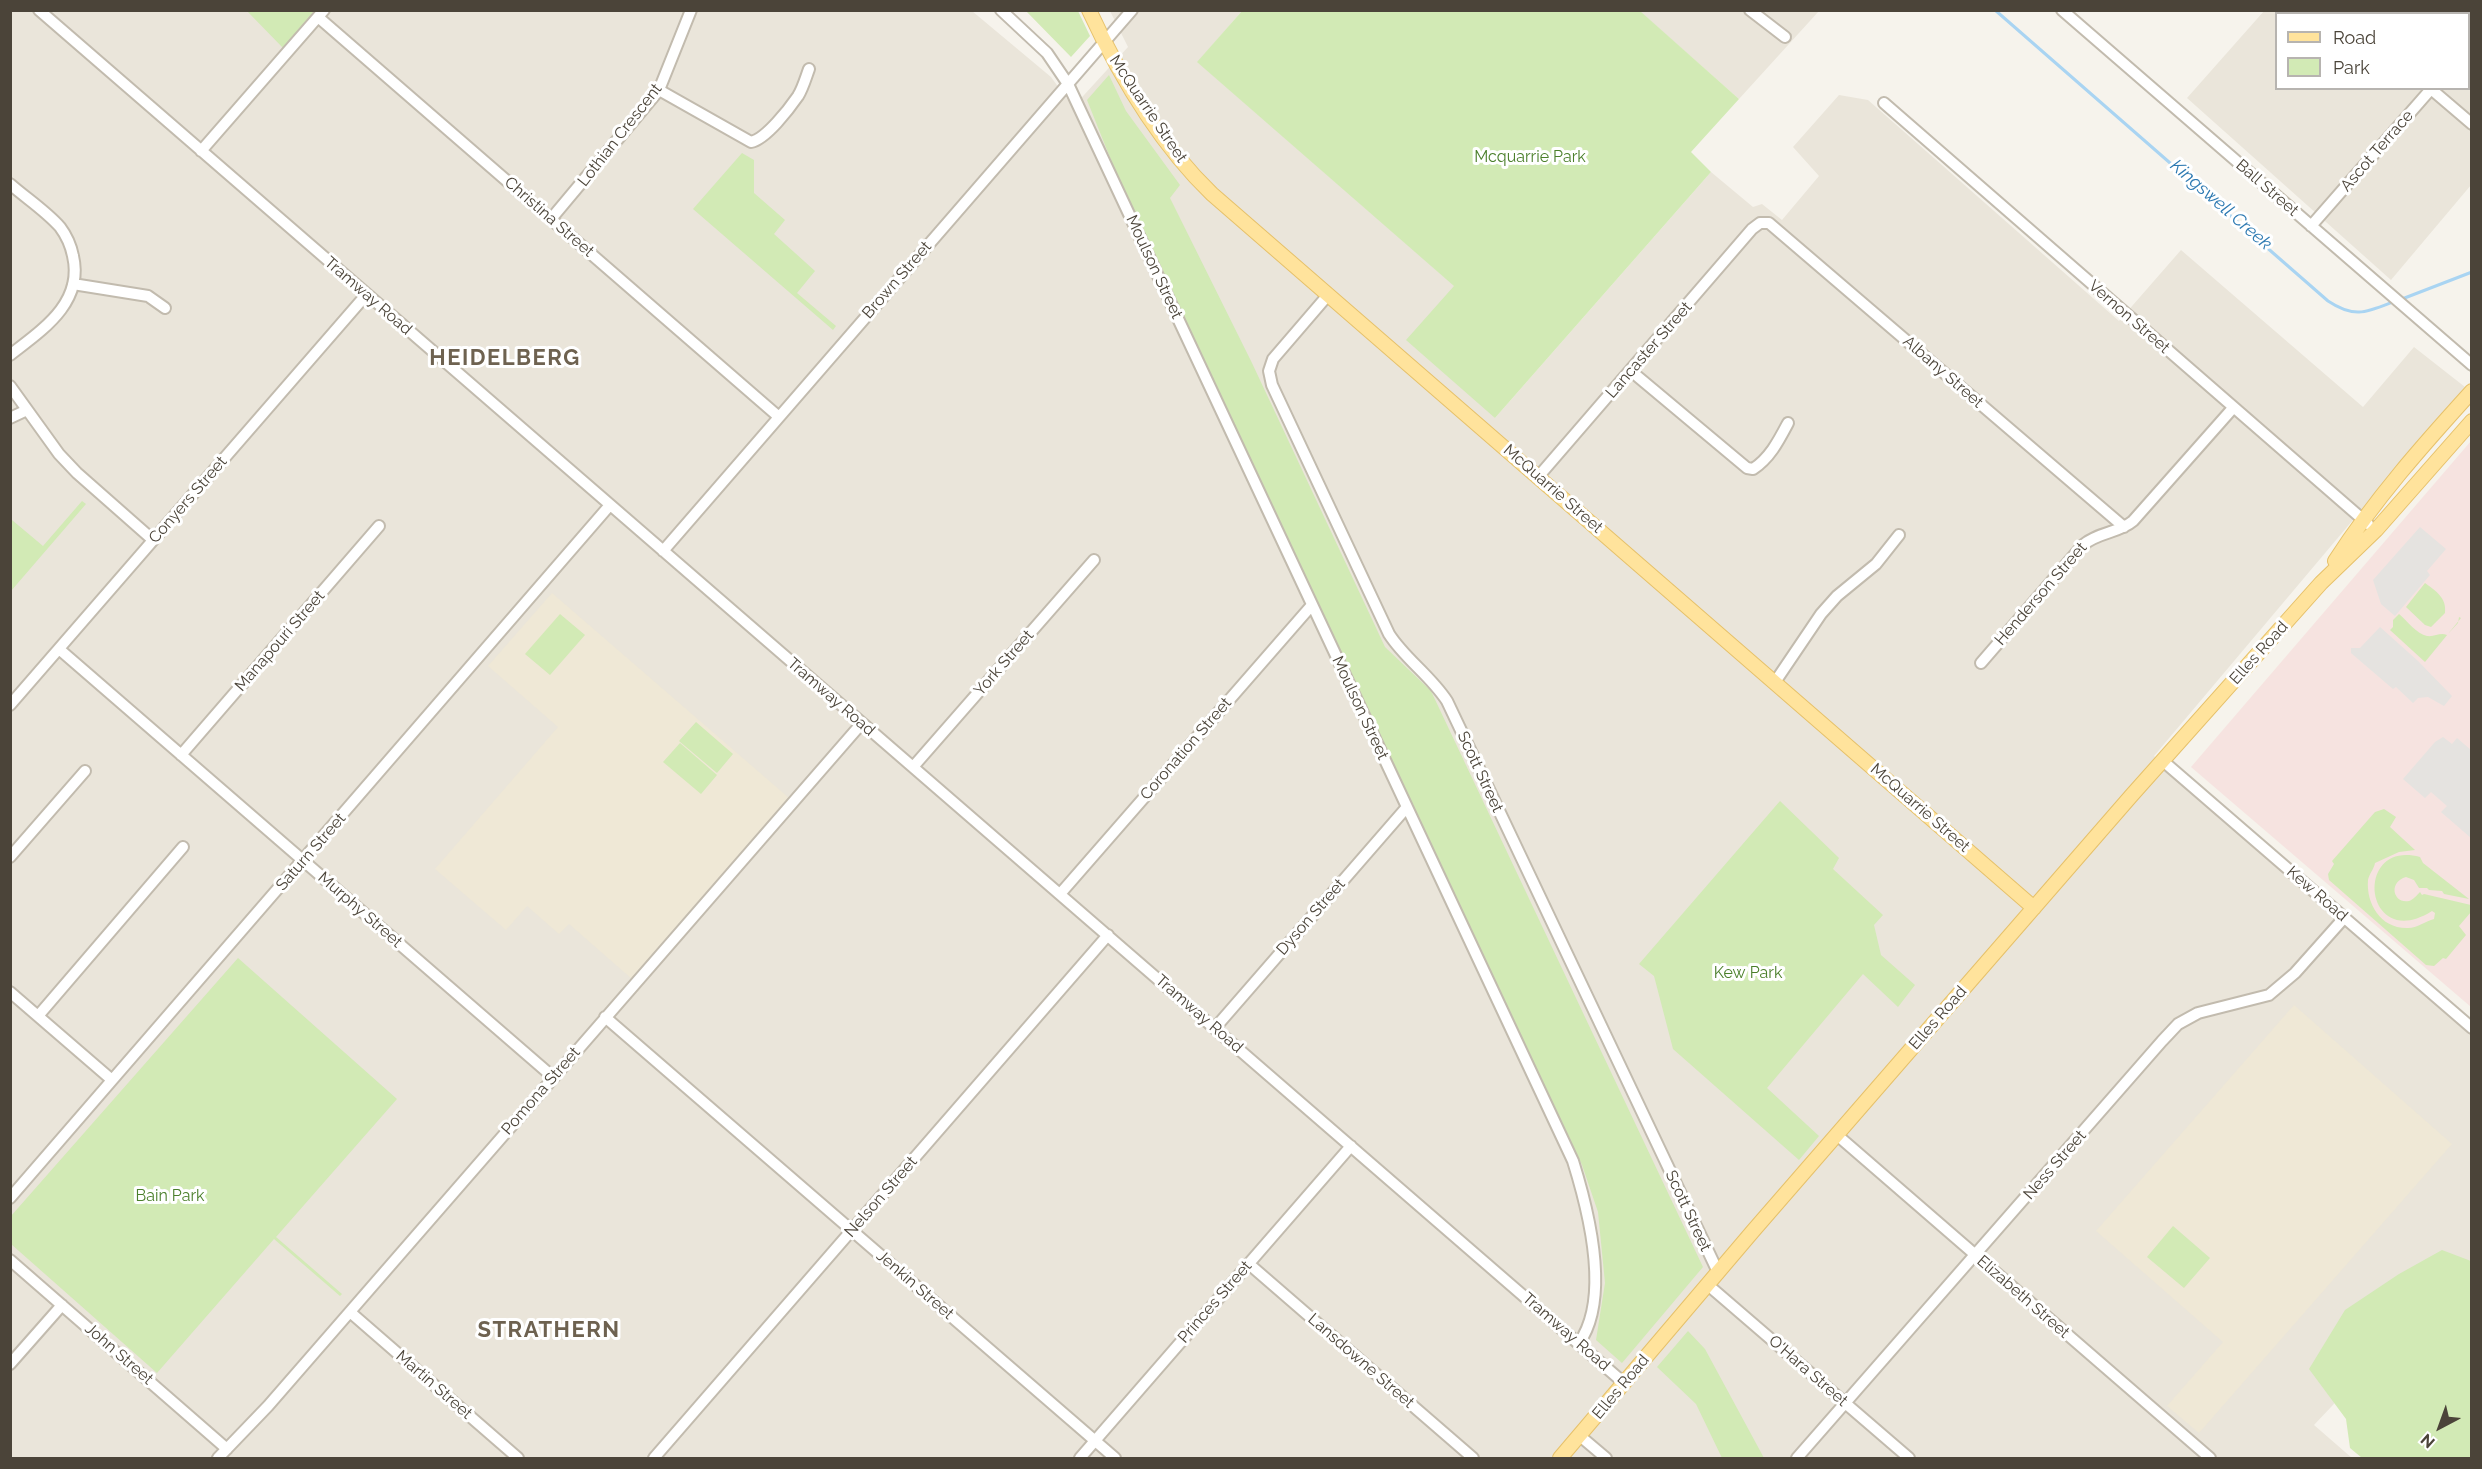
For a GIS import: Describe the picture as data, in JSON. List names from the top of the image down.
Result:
{
  "streets": {
    "main road": ["McQuarrie Street", "Elles Road"],
    "street": [
      "Lothian Crescent",
      "Ascot Terrace",
      "Ball Street",
      "Christina Street",
      "Moulson Street",
      "Brown Street",
      "Tramway Road",
      "Vernon Street",
      "Lancaster Street",
      "Albany Street",
      "Conyers Street",
      "Henderson Street",
      "Manapouri Street",
      "York Street",
      "Coronation Street",
      "Scott Street",
      "Saturn Street",
      "Kew Road",
      "Murphy Street",
      "Dyson Street",
      "Pomona Street",
      "Ness Street",
      "Nelson Street",
      "Jenkin Street",
      "Elizabeth Street",
      "Princes Street",
      "John Street",
      "Lansdowne Street",
      "O'Hara Street",
      "Martin Street"
    ]
  },
  "crossings": [
    ["McQuarrie Street", "Brown Street"],
    ["McQuarrie Street", "Lancaster Street"],
    ["McQuarrie Street", "Elles Road"],
    ["McQuarrie Street", "Scott Street"],
    ["Lothian Crescent", "Christina Street"],
    ["Ascot Terrace", "Ball Street"],
    ["Christina Street", "Brown Street"],
    ["Moulson Street", "Brown Street"],
    ["Moulson Street", "Tramway Road"],
    ["Moulson Street", "Coronation Street"],
    ["Moulson Street", "Dyson Street"],
    ["Brown Street", "Tramway Road"],
    ["Tramway Road", "Conyers Street"],
    ["Tramway Road", "Elles Road"],
    ["Tramway Road", "York Street"],
    ["Tramway Road", "Coronation Street"],
    ["Tramway Road", "Saturn Street"],
    ["Tramway Road", "Dyson Street"],
    ["Tramway Road", "Pomona Street"],
    ["Tramway Road", "Nelson Street"],
    ["Tramway Road", "Princes Street"],
    ["Vernon Street", "Henderson Street"],
    ["Vernon Street", "Elles Road"],
    ["Lancaster Street", "Albany Street"],
    ["Albany Street", "Henderson Street"],
    ["Conyers Street", "Murphy Street"],
    ["Manapouri Street", "Murphy Street"],
    ["Elles Road", "Scott Street"],
    ["Elles Road", "Kew Road"],
    ["Elles Road", "Elizabeth Street"],
    ["Elles Road", "O'Hara Street"],
    ["Saturn Street", "Murphy Street"],
    ["Kew Road", "Ness Street"],
    ["Murphy Street", "Pomona Street"],
    ["Pomona Street", "Jenkin Street"],
    ["Pomona Street", "John Street"],
    ["Pomona Street", "Martin Street"],
    ["Ness Street", "Elizabeth Street"],
    ["Ness Street", "O'Hara Street"],
    ["Nelson Street", "Jenkin Street"],
    ["Jenkin Street", "Princes Street"],
    ["Princes Street", "Lansdowne Street"]
  ],
  "districts": ["HEIDELBERG", "STRATHERN"],
  "water": ["Kingswell Creek"],
  "parks": ["Mcquarrie Park", "Kew Park", "Bain Park"],
  "legend": ["Road", "Park"],
  "north": "bottom left"
}
